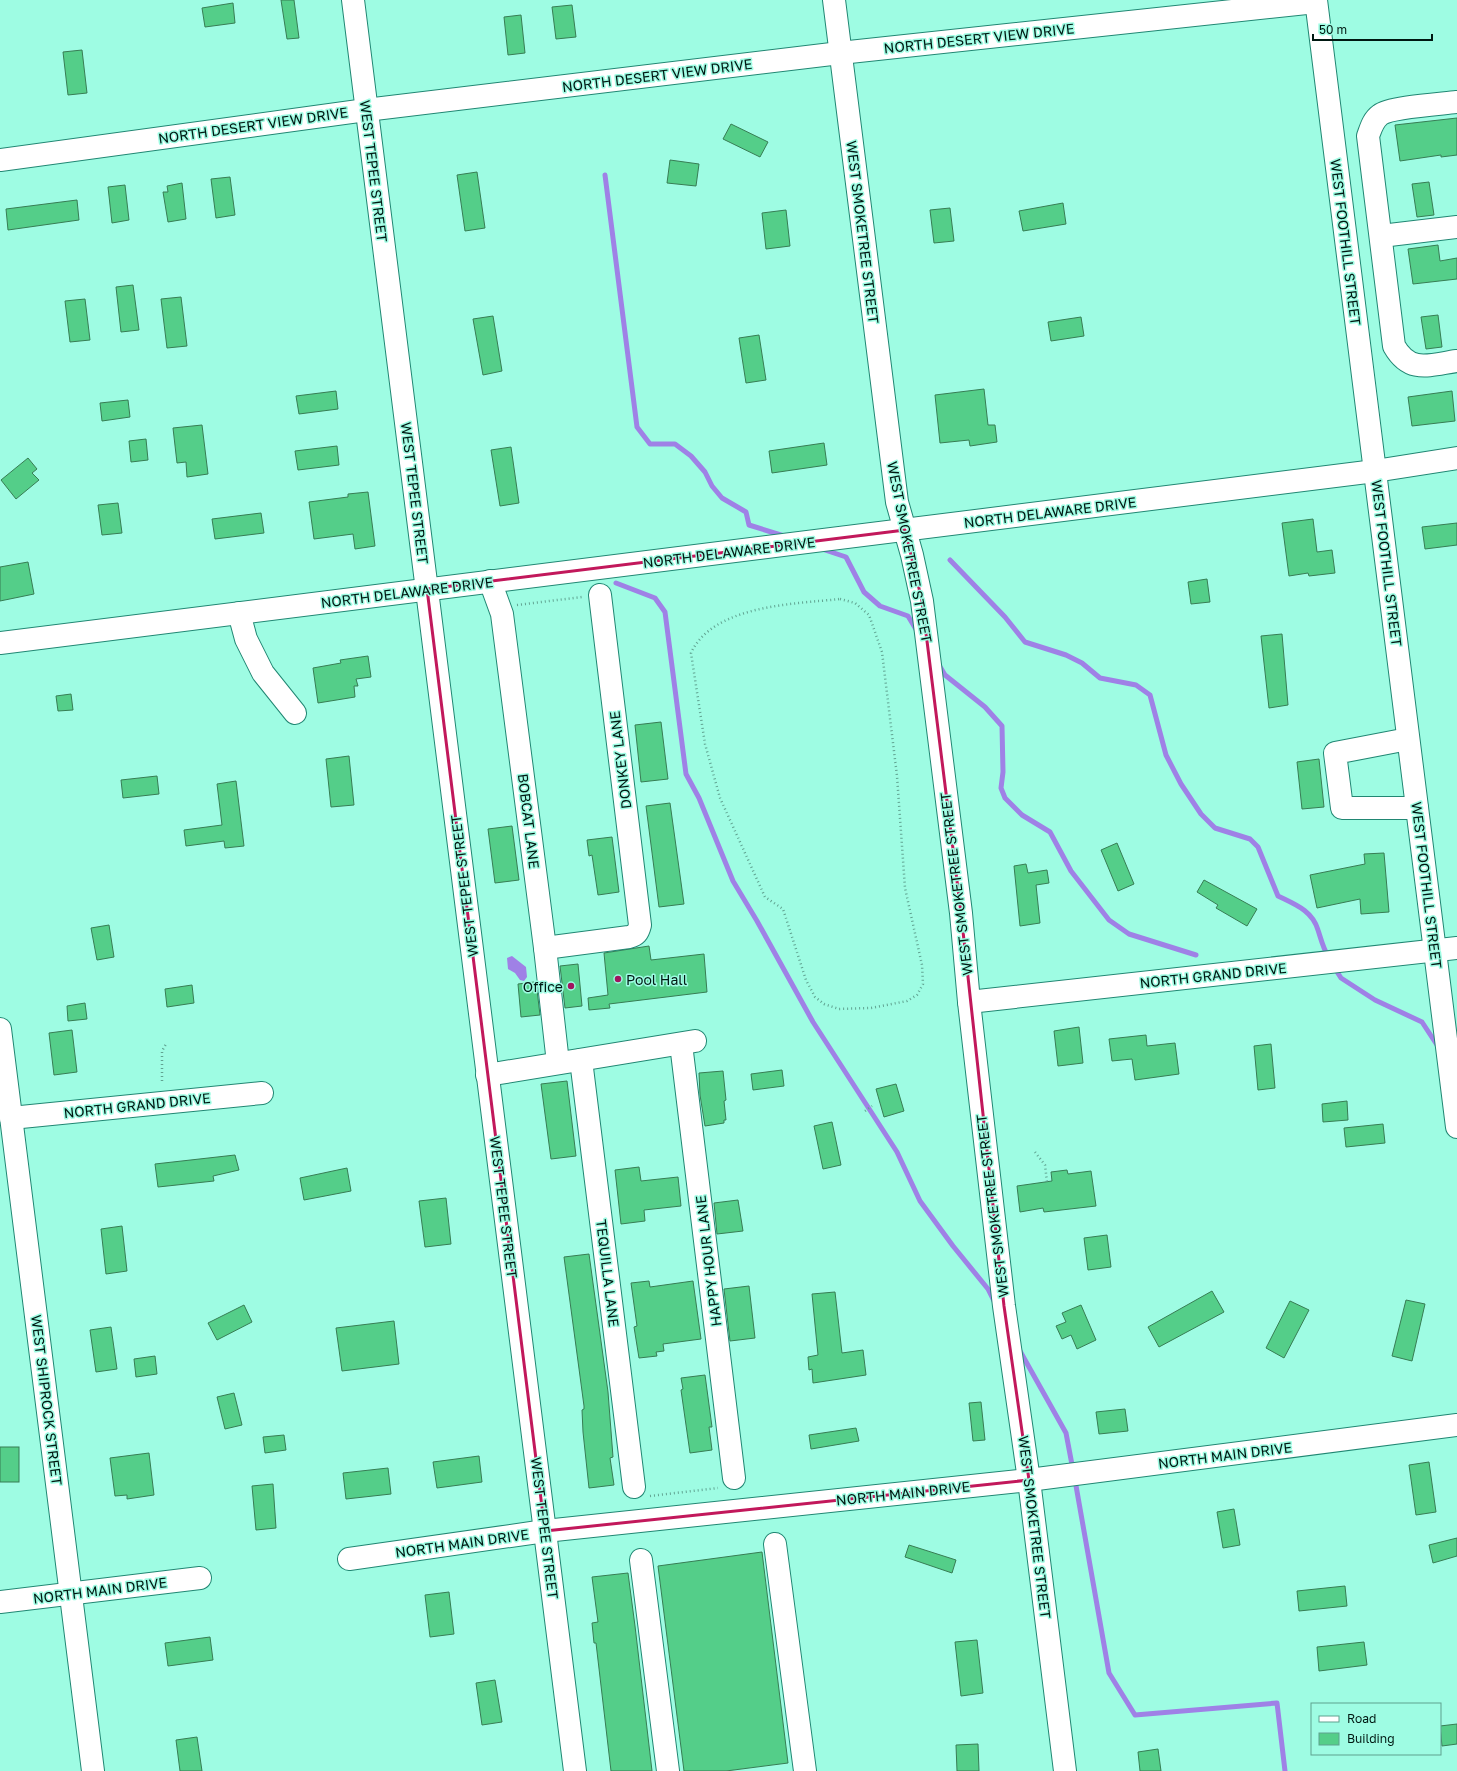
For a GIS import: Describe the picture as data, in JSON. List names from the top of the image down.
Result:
{
  "streets": {
    "street": [
      "NORTH DESERT VIEW DRIVE",
      "WEST TEPEE STREET",
      "WEST SMOKETREE STREET",
      "WEST FOOTHILL STREET",
      "NORTH DELAWARE DRIVE",
      "DONKEY LANE",
      "BOBCAT LANE",
      "NORTH GRAND DRIVE",
      "HAPPY HOUR LANE",
      "TEQUILLA LANE",
      "WEST SHIPROCK STREET",
      "NORTH MAIN DRIVE"
    ]
  },
  "crossings": [
    ["NORTH DESERT VIEW DRIVE", "WEST TEPEE STREET"],
    ["NORTH DESERT VIEW DRIVE", "WEST SMOKETREE STREET"],
    ["NORTH DESERT VIEW DRIVE", "WEST FOOTHILL STREET"],
    ["WEST TEPEE STREET", "NORTH DELAWARE DRIVE"],
    ["WEST TEPEE STREET", "NORTH MAIN DRIVE"],
    ["WEST SMOKETREE STREET", "NORTH DELAWARE DRIVE"],
    ["WEST SMOKETREE STREET", "NORTH GRAND DRIVE"],
    ["WEST SMOKETREE STREET", "NORTH MAIN DRIVE"],
    ["WEST FOOTHILL STREET", "NORTH DELAWARE DRIVE"],
    ["WEST FOOTHILL STREET", "NORTH GRAND DRIVE"],
    ["NORTH DELAWARE DRIVE", "BOBCAT LANE"],
    ["DONKEY LANE", "BOBCAT LANE"],
    ["NORTH GRAND DRIVE", "WEST SHIPROCK STREET"],
    ["HAPPY HOUR LANE", "TEQUILLA LANE"],
    ["WEST SHIPROCK STREET", "NORTH MAIN DRIVE"]
  ],
  "places": ["Pool Hall", "Office"],
  "legend": ["Road", "Building"],
  "scale_bar": "50 m"
}
